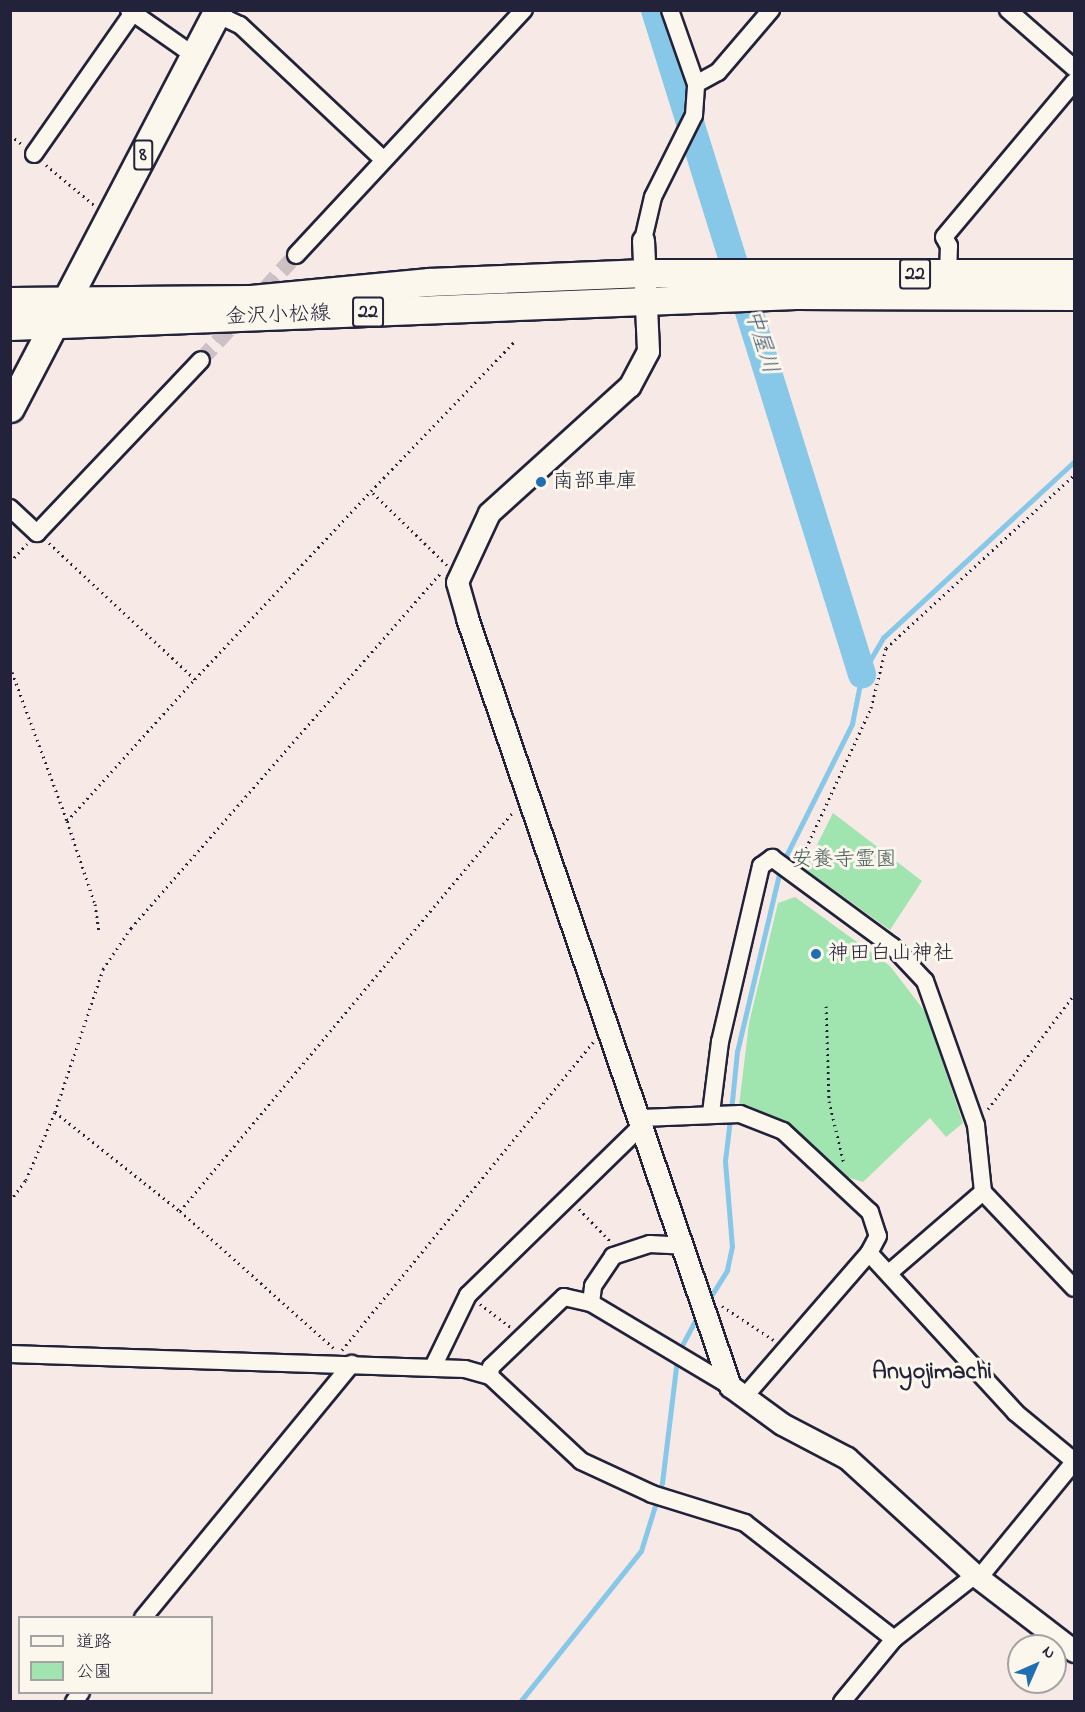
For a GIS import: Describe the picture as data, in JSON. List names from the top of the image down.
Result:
{
  "streets": {
    "main road": ["8", "22", "金沢小松線"]
  },
  "crossings": [
    ["8", "金沢小松線"],
    ["22", "金沢小松線"]
  ],
  "districts": ["Anyojimachi"],
  "water": ["中屋川"],
  "parks": ["安養寺霊園"],
  "places": ["南部車庫", "神田白山神社"],
  "legend": ["道路", "公園"],
  "north": "top right"
}
